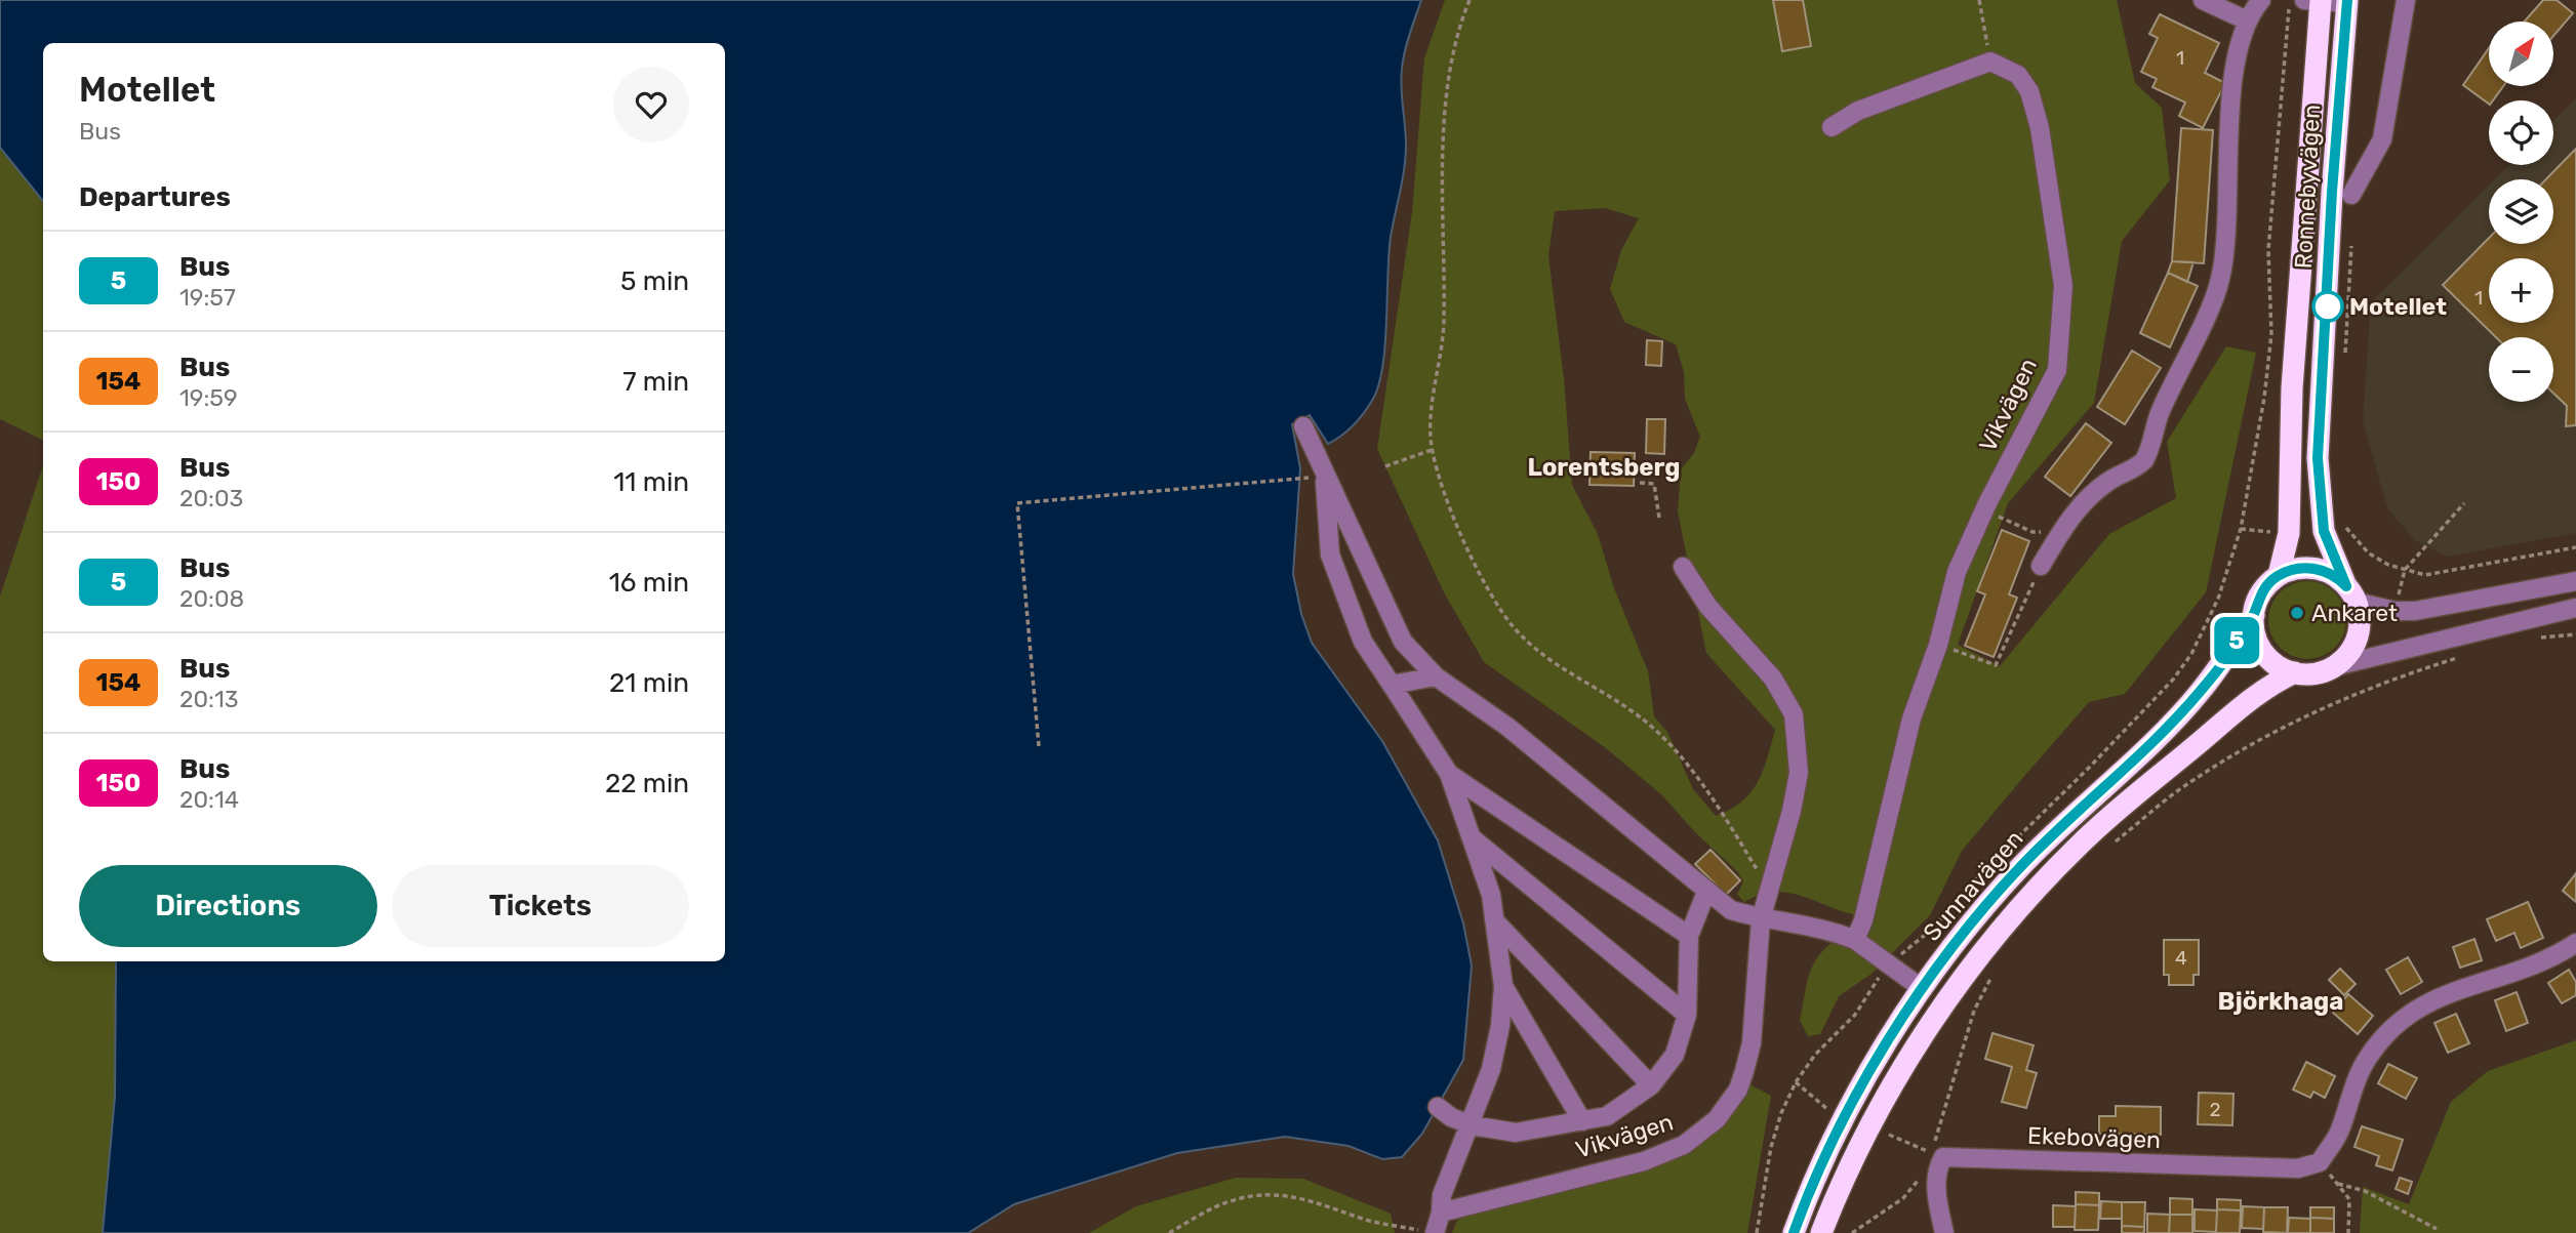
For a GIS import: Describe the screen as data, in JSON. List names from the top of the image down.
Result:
{
  "streets": {
    "highway": ["Ronnebyvägen", "Sunnavägen"],
    "street": ["Vikvägen", "Ekebovägen"]
  },
  "crossings": [
    ["Ronnebyvägen", "Sunnavägen"]
  ],
  "districts": ["Lorentsberg", "Björkhaga"],
  "places": ["Motellet", "Ankaret"],
  "lines": ["bus line 5"],
  "house_numbers": [
    "1",
    "1",
    "4",
    "2"
  ],
  "north": "top right",
  "page": {
    "on_map": "5",
    "map_buttons": ["+", "−"],
    "heading": [
      ["Motellet", "Bus"],
      "Departures"
    ],
    "list": [
      {
        "mark": "5",
        "name": "Bus",
        "note": "19:57",
        "value": "5 min"
      },
      {
        "mark": "154",
        "name": "Bus",
        "note": "19:59",
        "value": "7 min"
      },
      {
        "mark": "150",
        "name": "Bus",
        "note": "20:03",
        "value": "11 min"
      },
      {
        "mark": "5",
        "name": "Bus",
        "note": "20:08",
        "value": "16 min"
      },
      {
        "mark": "154",
        "name": "Bus",
        "note": "20:13",
        "value": "21 min"
      },
      {
        "mark": "150",
        "name": "Bus",
        "note": "20:14",
        "value": "22 min"
      }
    ],
    "buttons": ["Directions", "Tickets"]
  }
}
